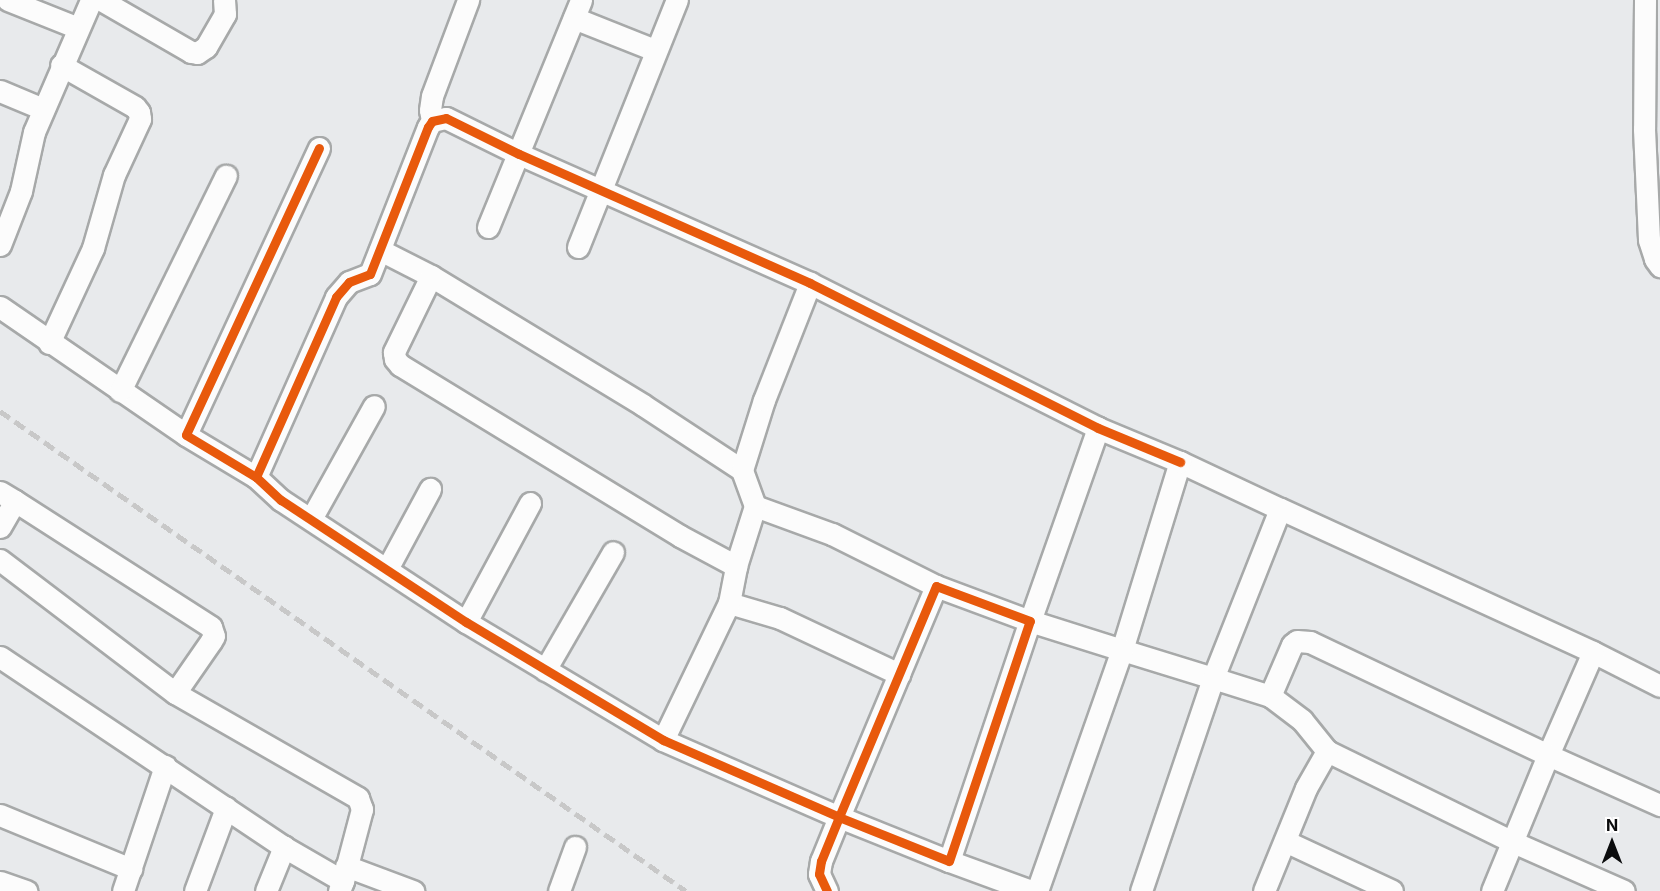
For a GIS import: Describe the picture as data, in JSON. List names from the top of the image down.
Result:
{
  "north": "top"
}
